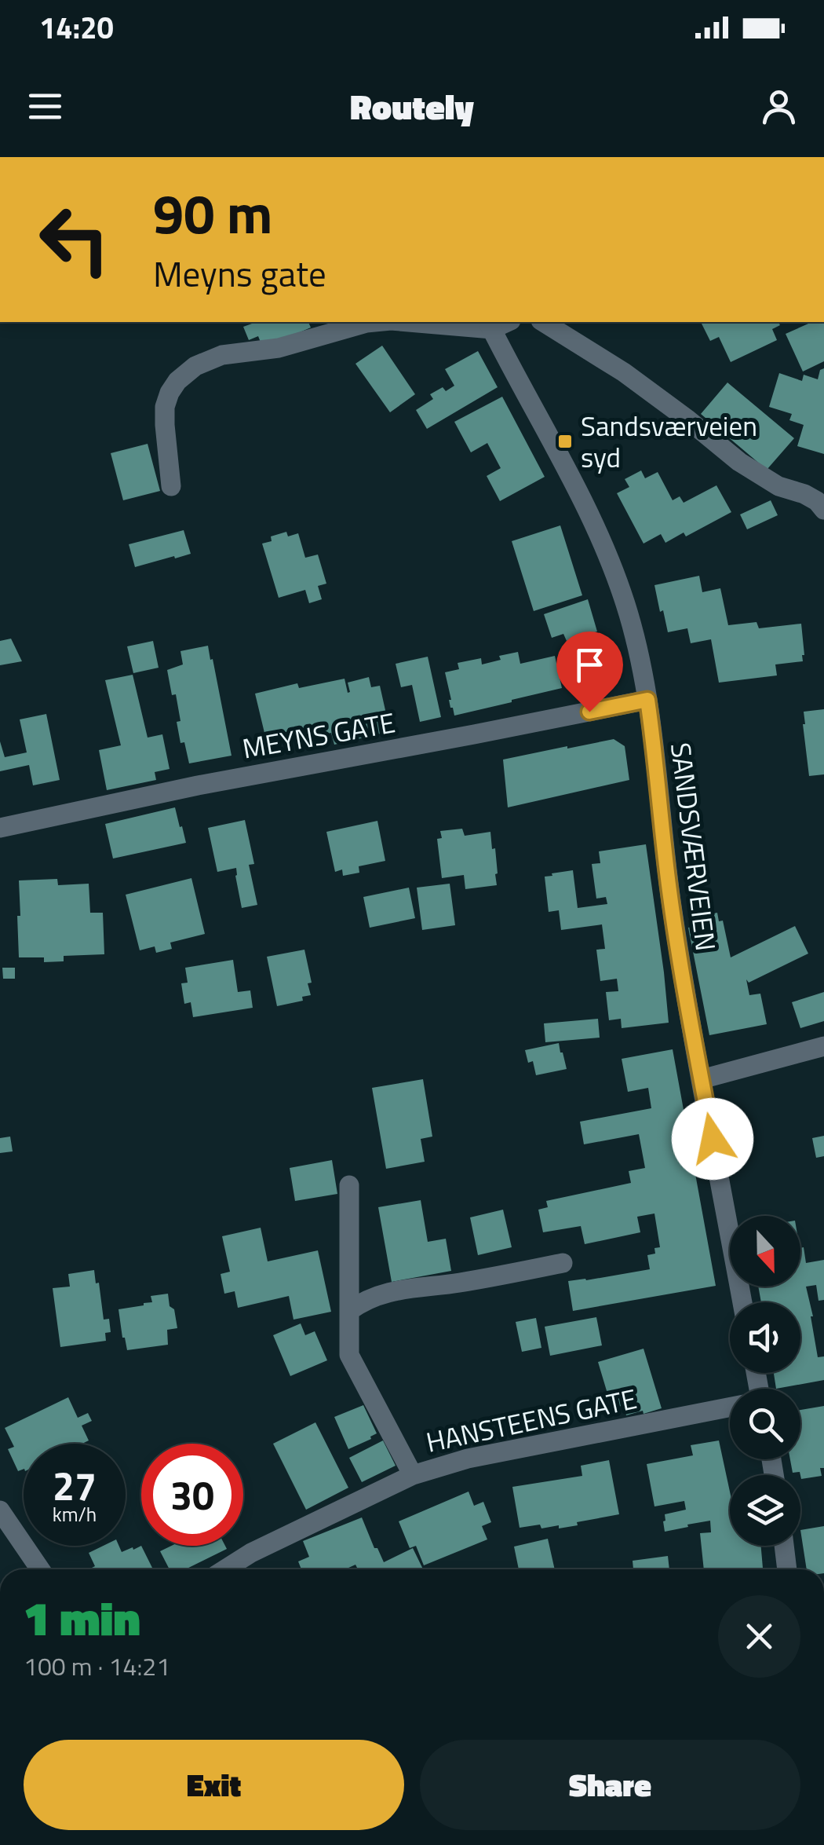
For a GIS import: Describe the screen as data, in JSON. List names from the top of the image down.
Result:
{
  "streets": {
    "street": ["MEYNS GATE", "SANDSVÆRVEIEN", "HANSTEENS GATE"]
  },
  "crossings": [
    ["MEYNS GATE", "SANDSVÆRVEIEN"]
  ],
  "places": {
    "transit": ["Sandsværveien syd"]
  },
  "north": "bottom",
  "page": {
    "status": "14:20",
    "header": "Routely",
    "turn": ["90 m", "Meyns gate"],
    "speed": "27 km/h",
    "limit": "30",
    "heading": ["1 min", "100 m · 14:21"],
    "buttons": ["Exit", "Share"]
  }
}
